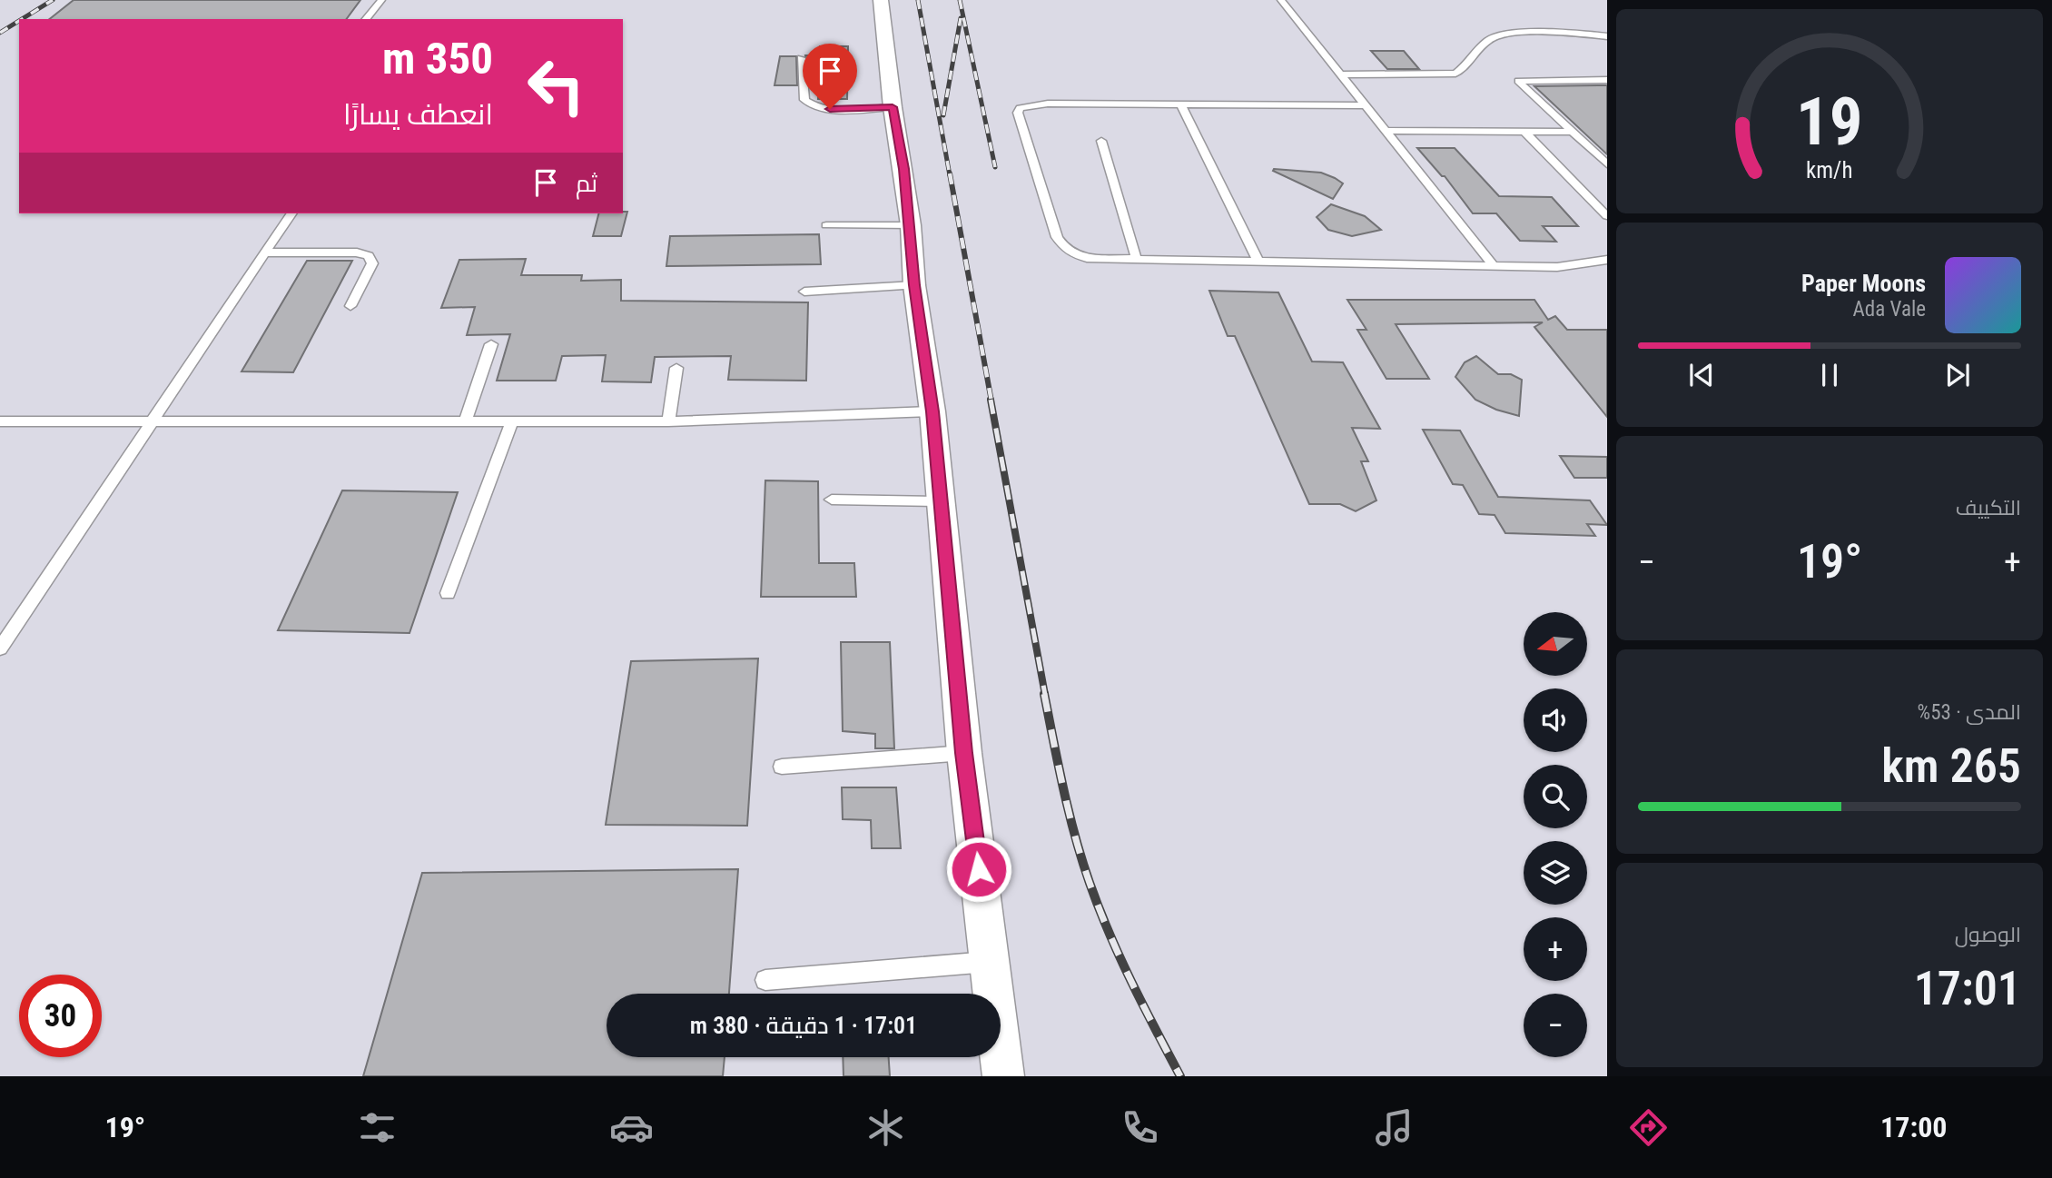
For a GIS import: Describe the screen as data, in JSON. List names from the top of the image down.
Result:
{
  "north": "left",
  "page": {
    "turn": ["350 m", "انعطف يسارًا"],
    "then": "ثم",
    "song": ["Paper Moons", "Ada Vale"],
    "tile": [
      "التكييف",
      ["المدى · 53%", "265 km"],
      ["الوصول", "17:01"]
    ],
    "heat": ["−", "19°", "+"],
    "map_buttons": ["+", "−"],
    "limit": "30",
    "trip": "17:01 · 1 دقيقة · 380 m",
    "tabs": ["17:00", "19°"],
    "gauge": ["19", "km/h"]
  }
}
